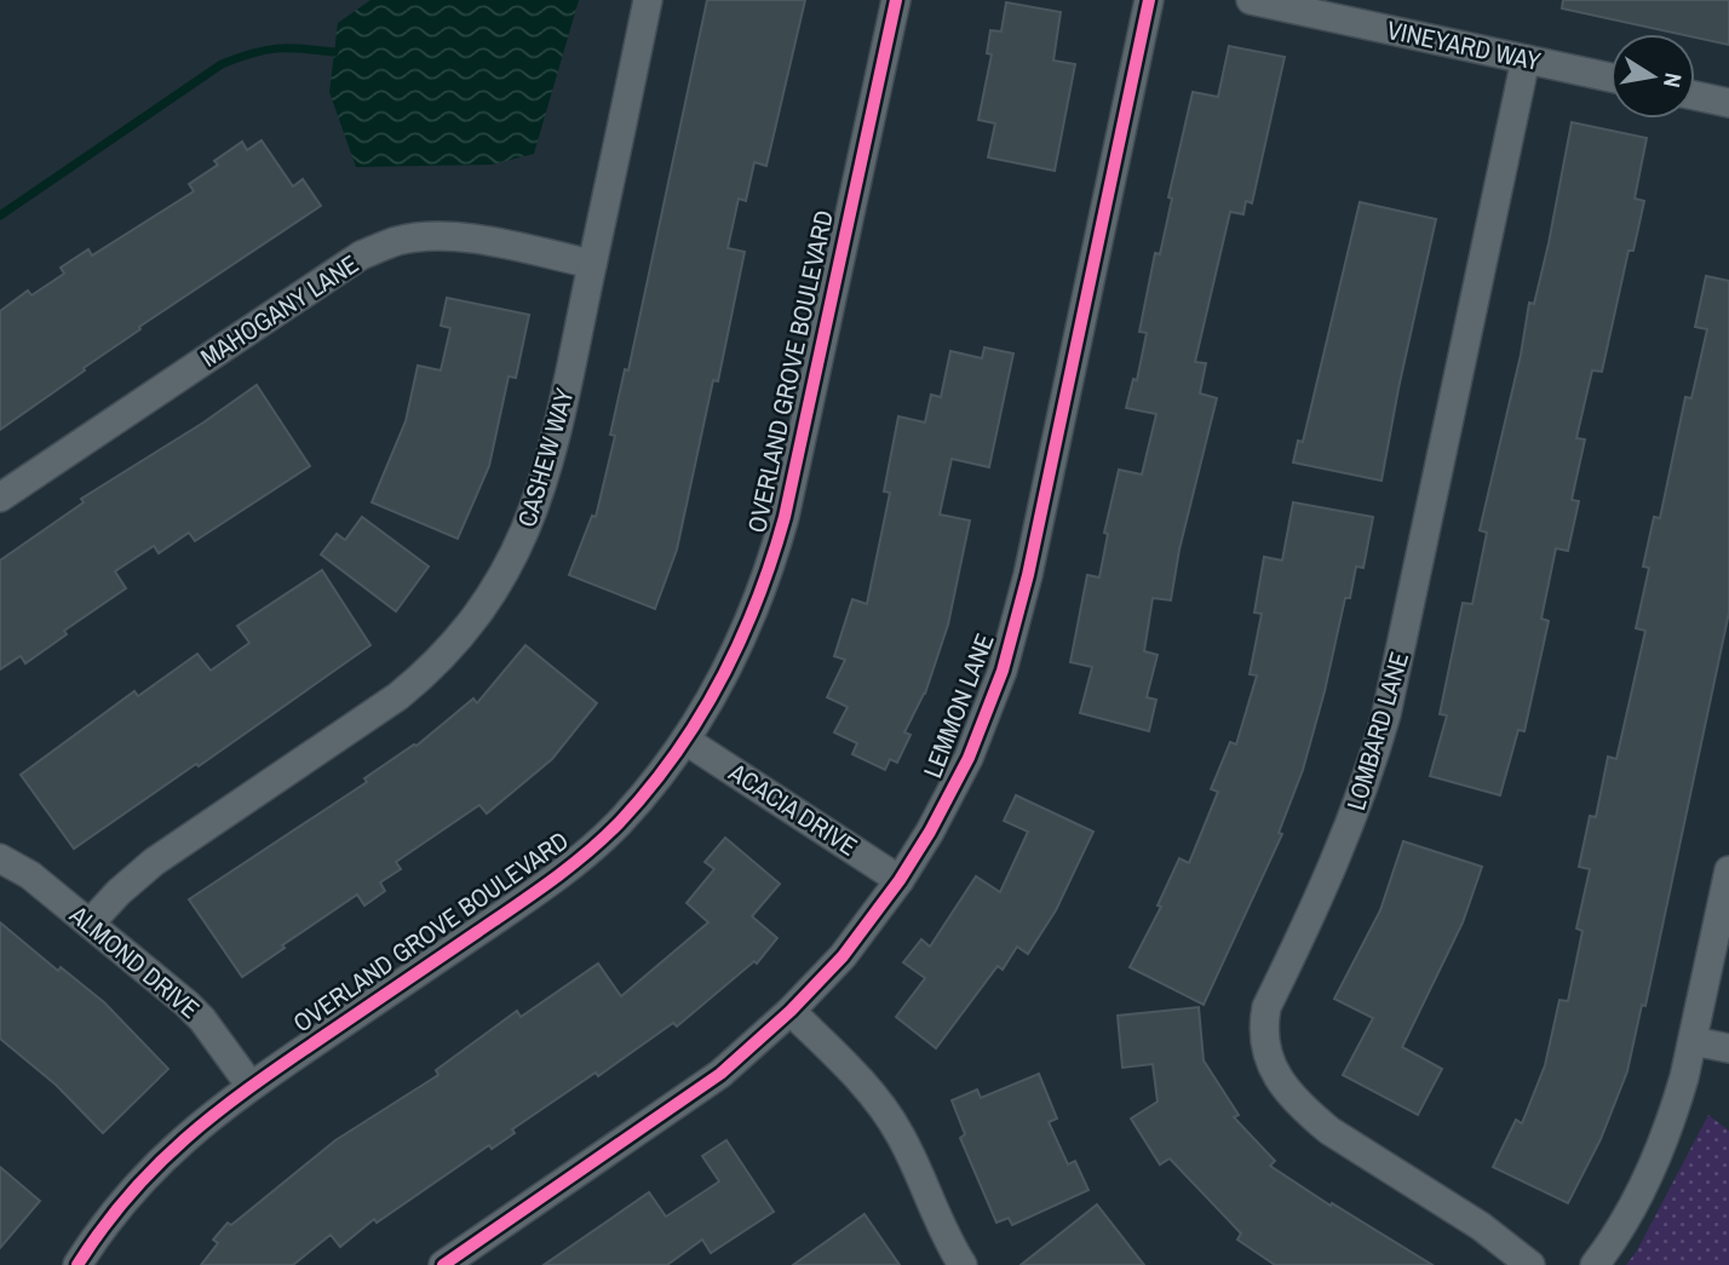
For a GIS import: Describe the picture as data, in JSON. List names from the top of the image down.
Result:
{
  "streets": {
    "street": [
      "VINEYARD WAY",
      "MAHOGANY LANE",
      "OVERLAND GROVE BOULEVARD",
      "CASHEW WAY",
      "LEMMON LANE",
      "LOMBARD LANE",
      "ACACIA DRIVE",
      "ALMOND DRIVE"
    ]
  },
  "crossings": [
    ["VINEYARD WAY", "LOMBARD LANE"],
    ["MAHOGANY LANE", "CASHEW WAY"],
    ["OVERLAND GROVE BOULEVARD", "ACACIA DRIVE"],
    ["OVERLAND GROVE BOULEVARD", "ALMOND DRIVE"],
    ["CASHEW WAY", "ALMOND DRIVE"],
    ["LEMMON LANE", "ACACIA DRIVE"]
  ],
  "north": "right"
}
